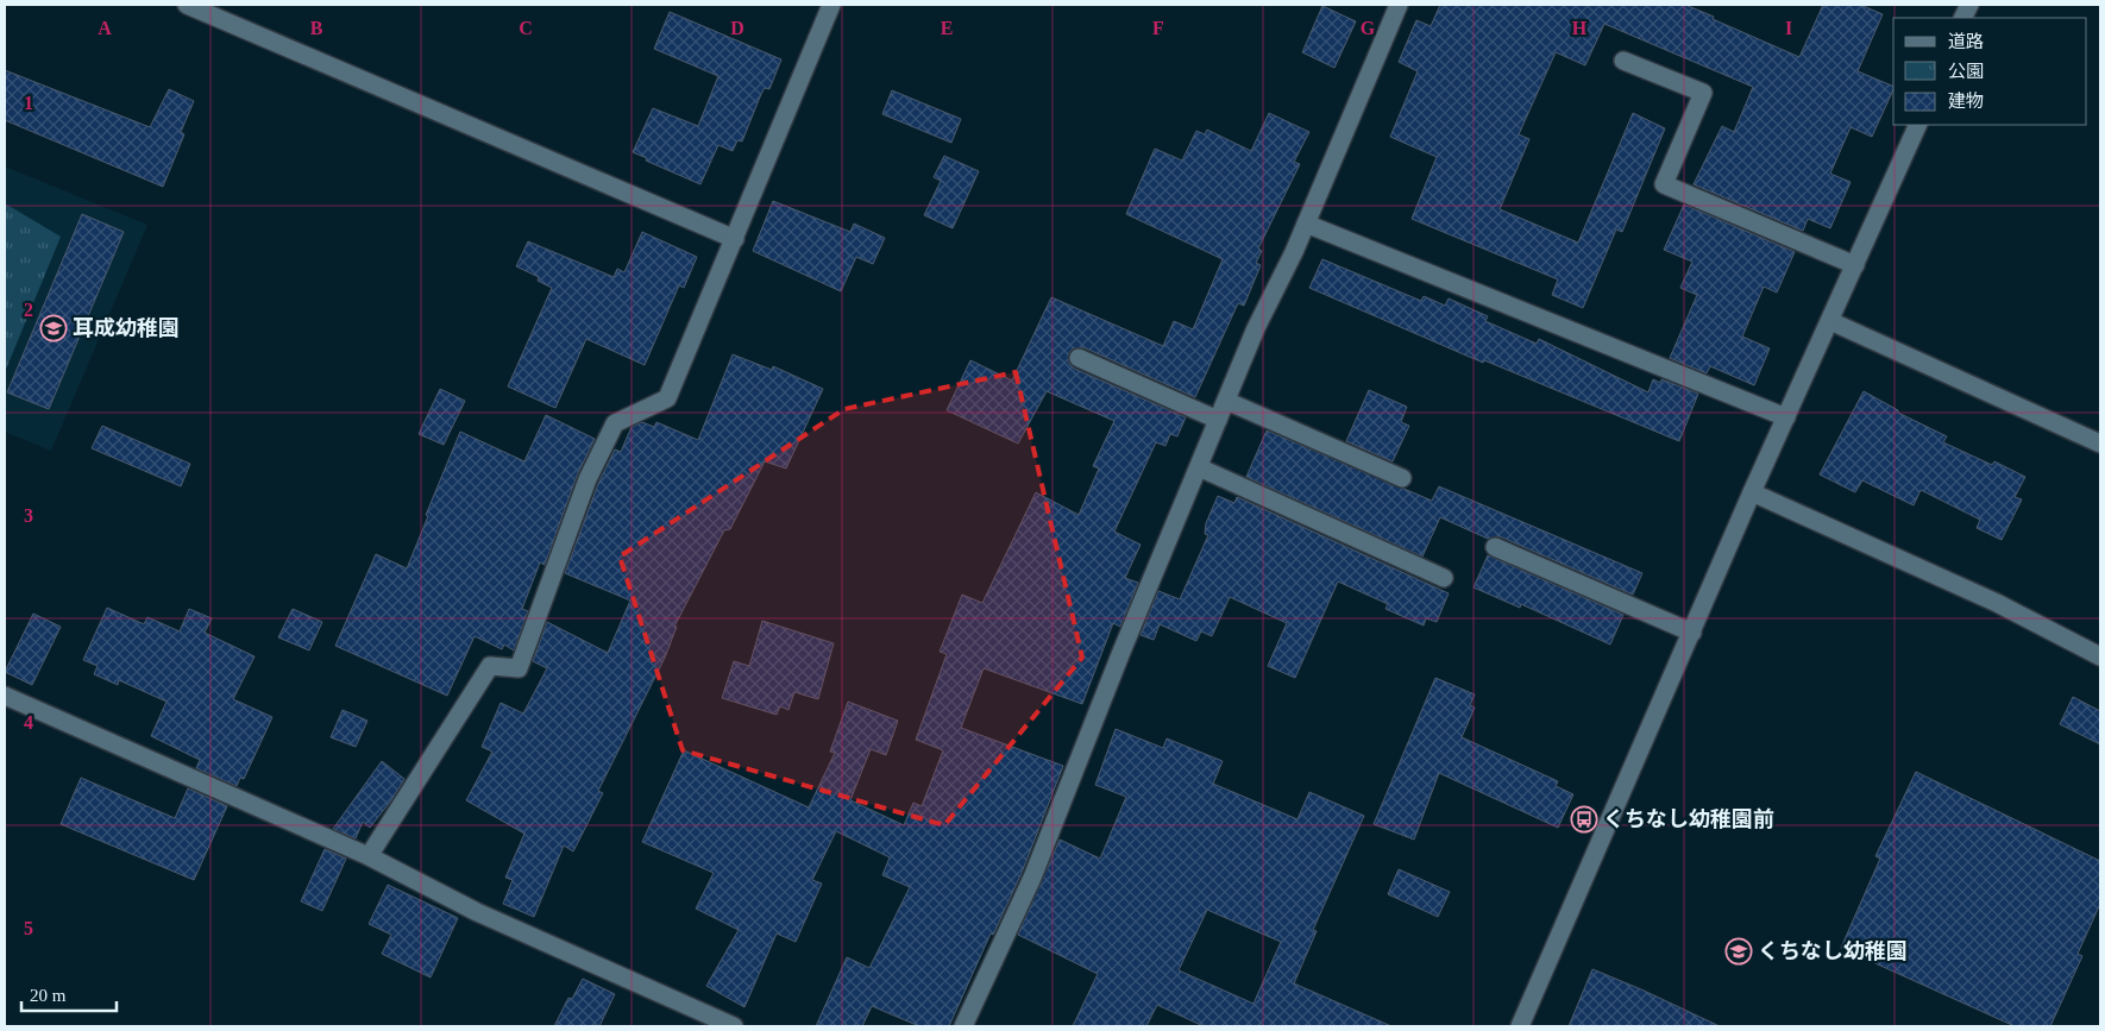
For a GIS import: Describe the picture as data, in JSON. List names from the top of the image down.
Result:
{
  "places": {
    "school or university": ["耳成幼稚園", "くちなし幼稚園"],
    "bus stop": ["くちなし幼稚園前"]
  },
  "legend": ["道路", "公園", "建物"],
  "scale_bar": "20 m",
  "grid": {
    "columns": [
      "A",
      "B",
      "C",
      "D",
      "E",
      "F",
      "G",
      "H",
      "I"
    ],
    "rows": [
      "1",
      "2",
      "3",
      "4",
      "5"
    ]
  }
}
